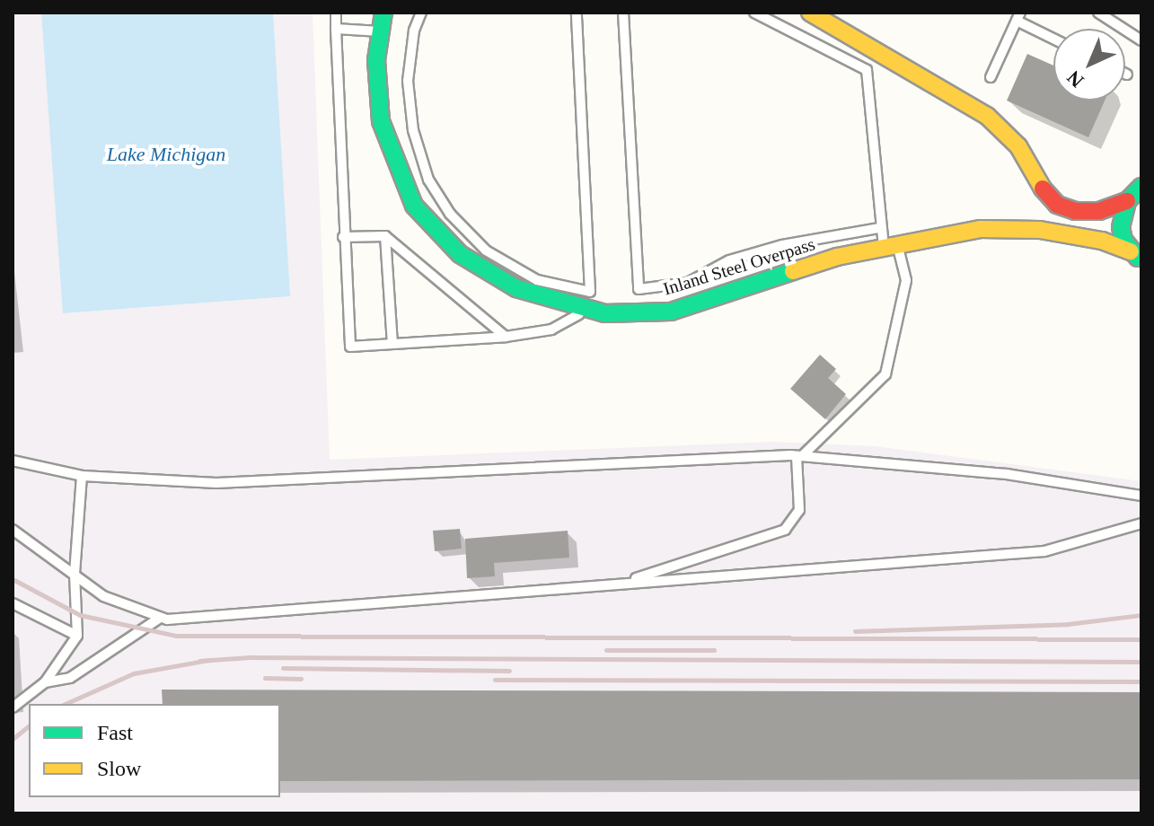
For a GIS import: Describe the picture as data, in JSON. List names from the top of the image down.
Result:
{
  "streets": {
    "street": ["Inland Steel Overpass"]
  },
  "water": ["Lake Michigan"],
  "legend": ["Fast", "Slow"],
  "north": "bottom left"
}
